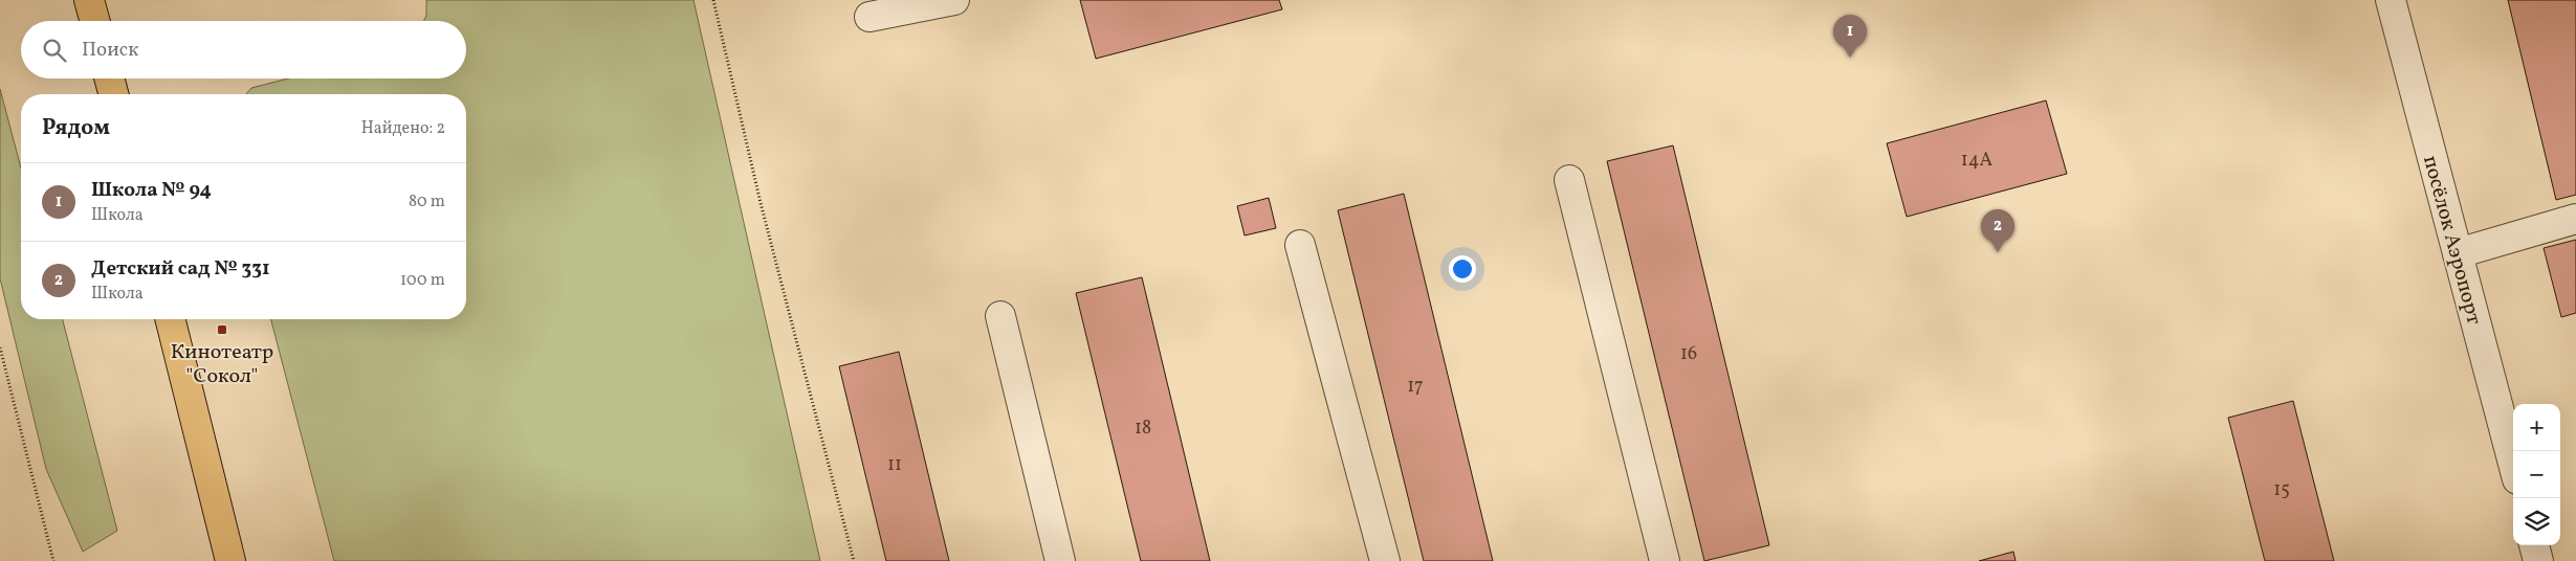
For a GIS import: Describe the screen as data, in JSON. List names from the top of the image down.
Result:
{
  "streets": {
    "street": ["посёлок Аэропорт"]
  },
  "places": {
    "transit": ["Кинотеатр \"Сокол\""]
  },
  "house_numbers": [
    "14А",
    "16",
    "17",
    "18",
    "11",
    "15"
  ],
  "page": {
    "pins": ["1", "2"],
    "search": "Поиск",
    "heading": ["Рядом", "Найдено: 2"],
    "list": [
      {
        "mark": "1",
        "name": "Школа № 94",
        "note": "Школа",
        "value": "80 m"
      },
      {
        "mark": "2",
        "name": "Детский сад № 331",
        "note": "Школа",
        "value": "100 m"
      }
    ],
    "map_buttons": ["+", "−"]
  }
}
